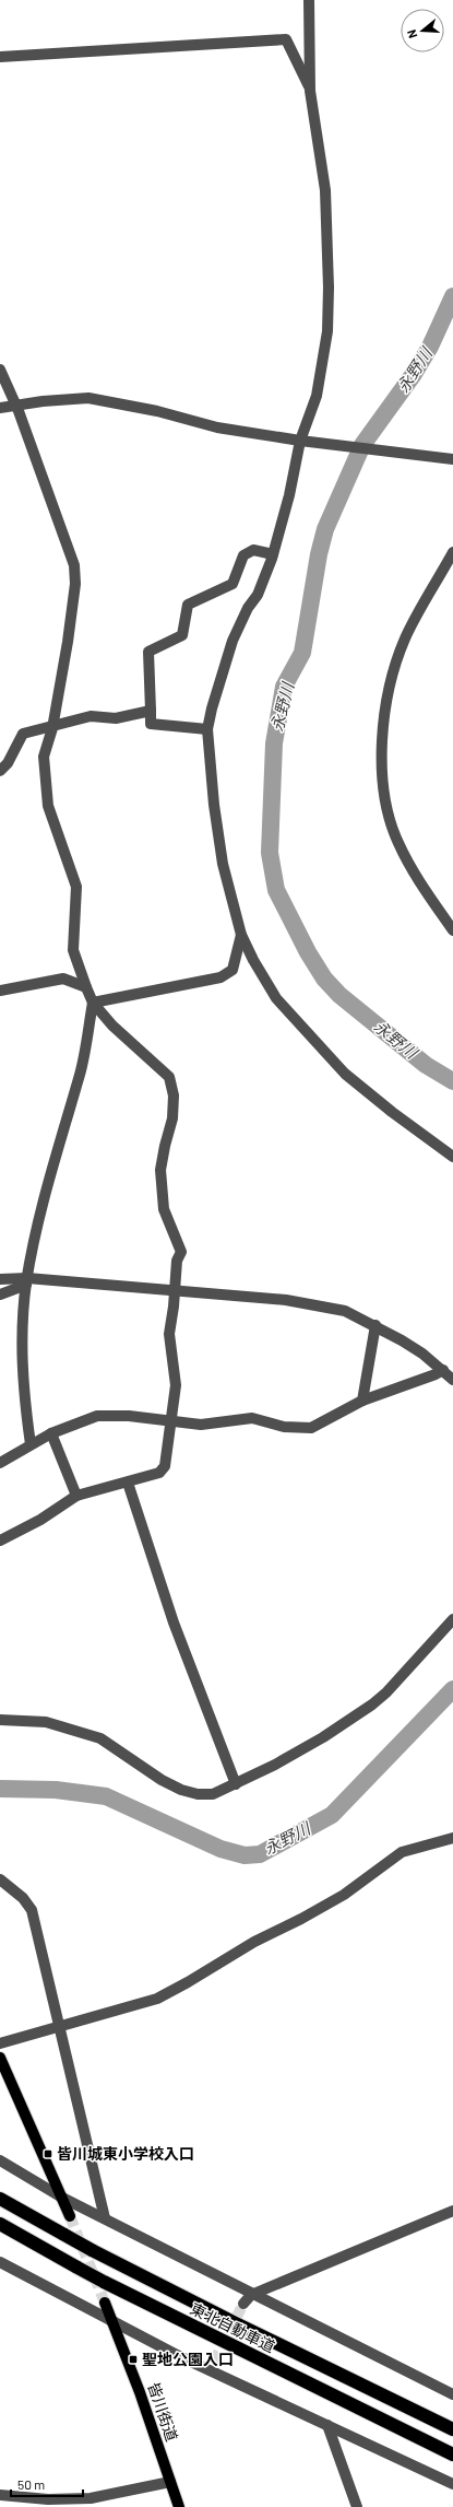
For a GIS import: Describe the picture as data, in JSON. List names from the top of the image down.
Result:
{
  "streets": {
    "highway": ["東北自動車道"],
    "main road": ["皆川街道"]
  },
  "water": ["永野川"],
  "places": {
    "transit": ["皆川城東小学校入口", "聖地公園入口"]
  },
  "scale_bar": "50 m",
  "north": "left"
}
